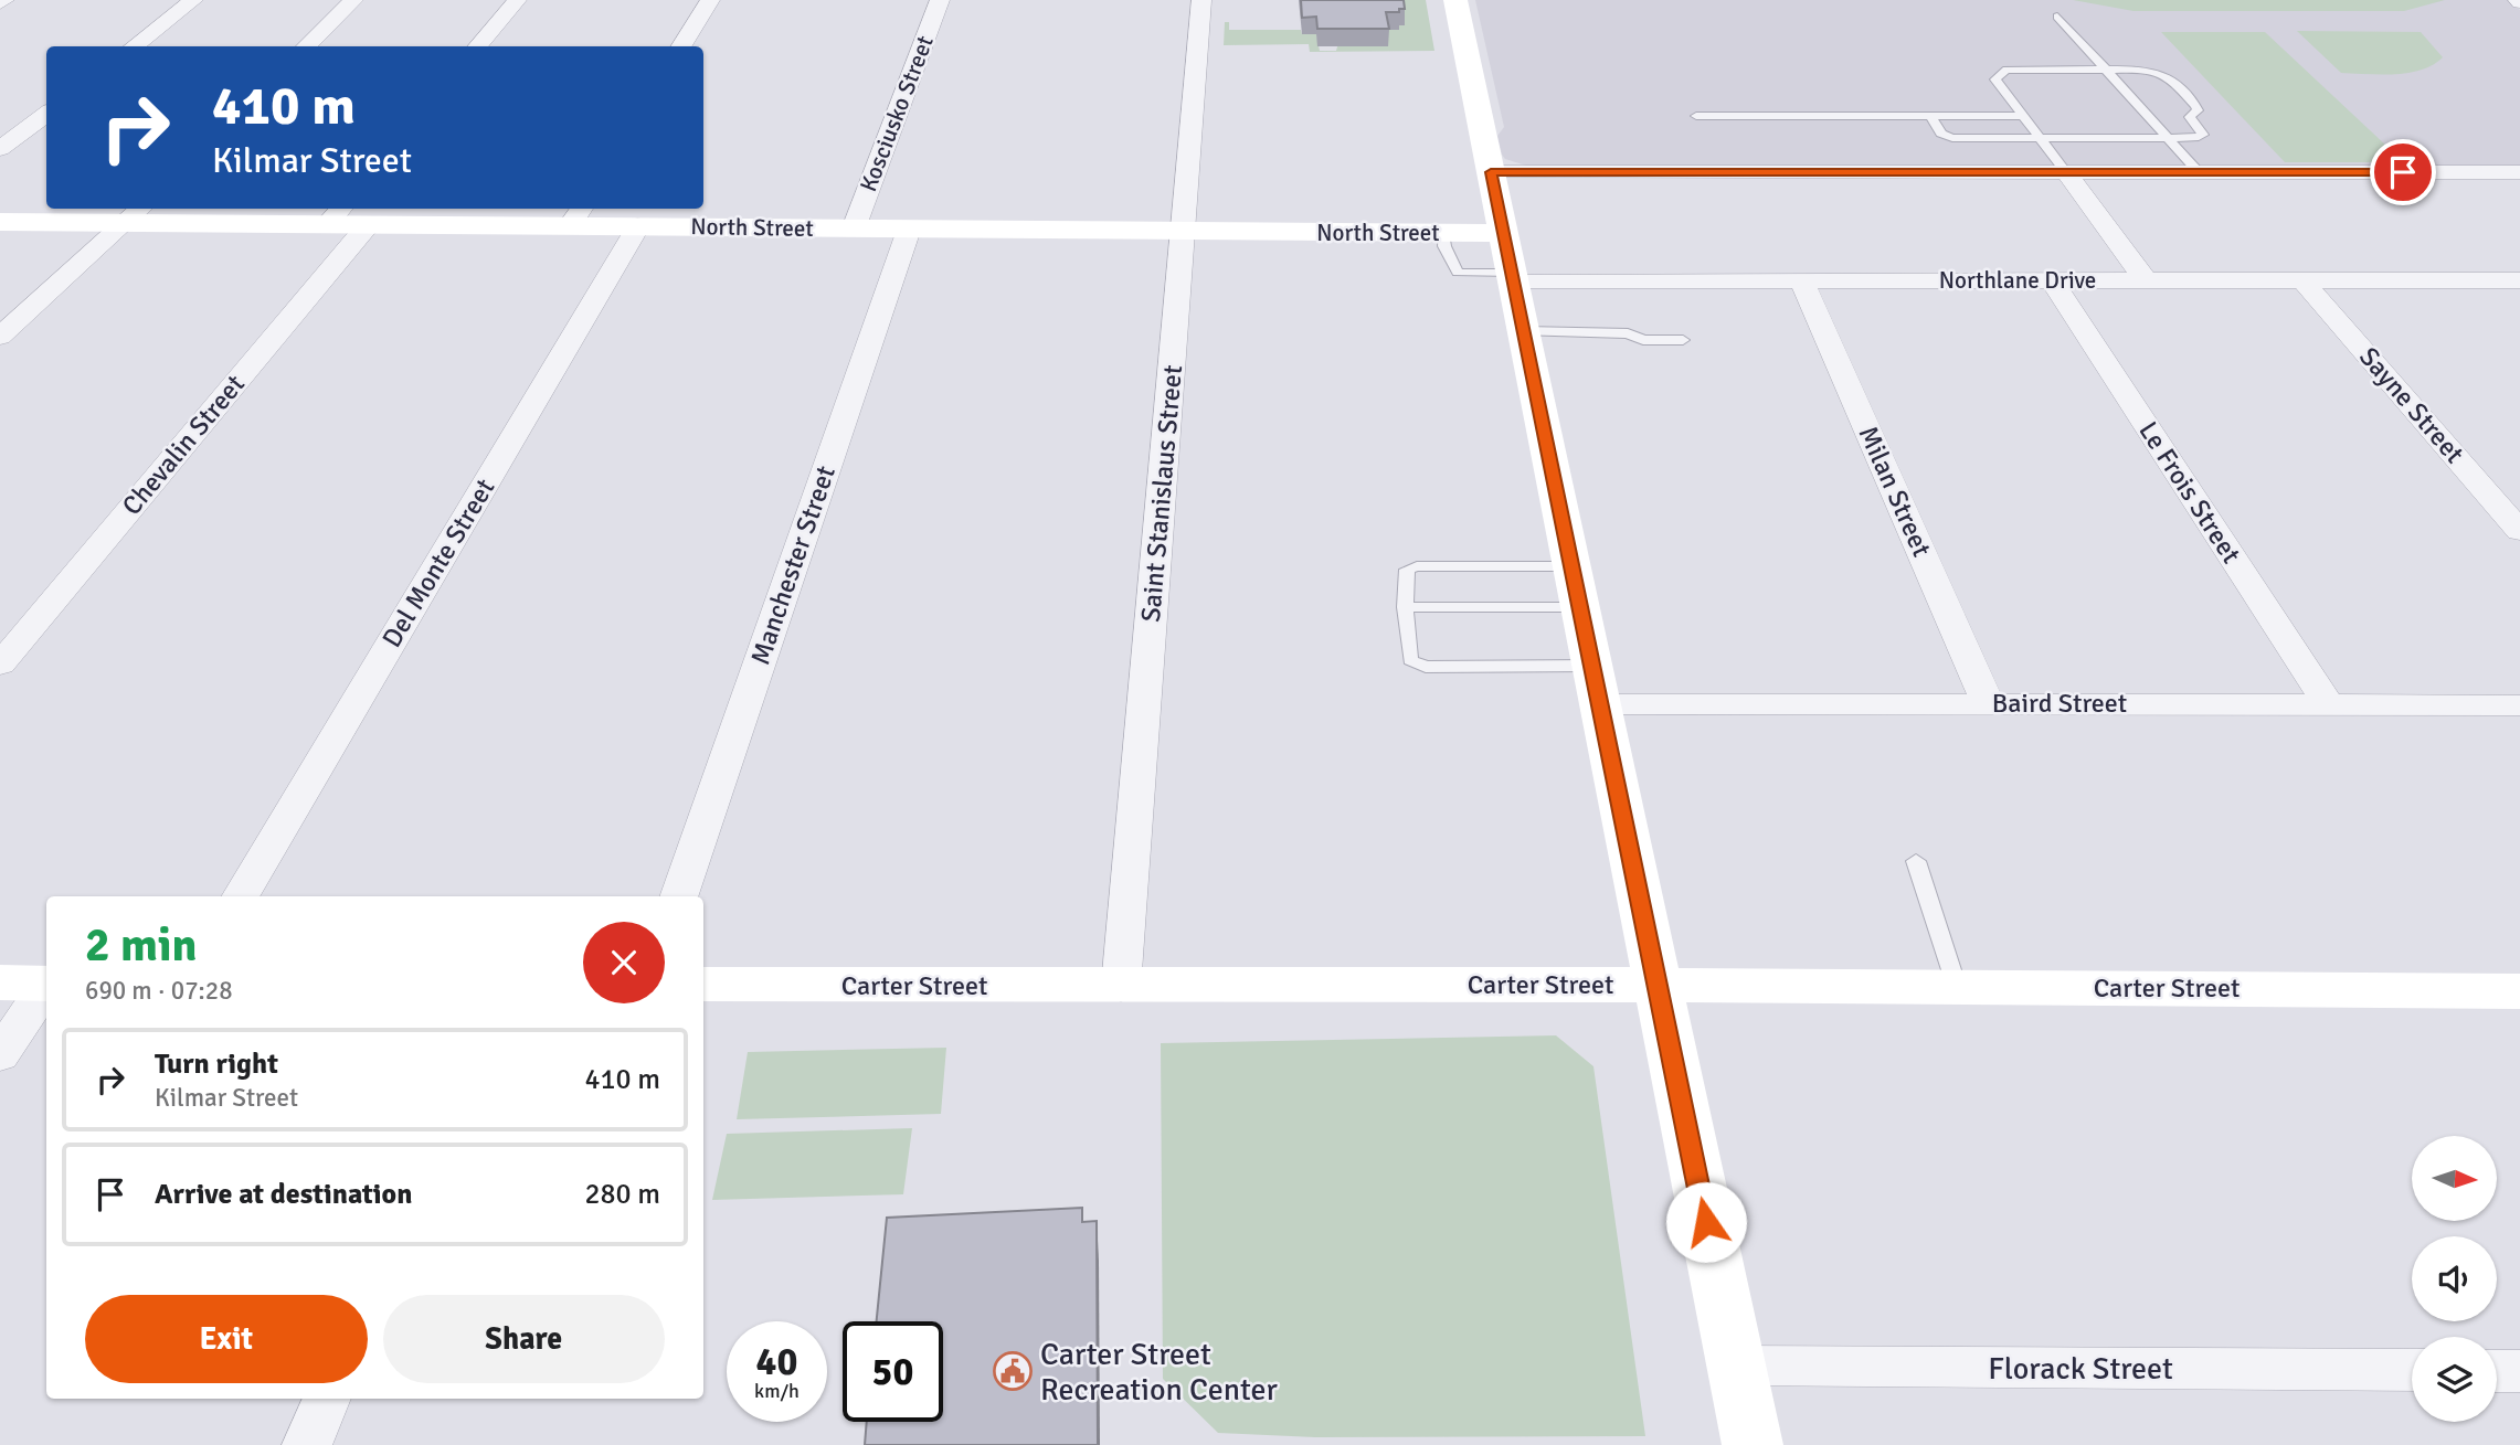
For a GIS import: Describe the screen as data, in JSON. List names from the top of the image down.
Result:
{
  "streets": {
    "main road": ["North Street", "Carter Street"],
    "street": [
      "Kosciusko Street",
      "Northlane Drive",
      "Sayne Street",
      "Chevalin Street",
      "Milan Street",
      "Le Frois Street",
      "Saint Stanislaus Street",
      "Del Monte Street",
      "Manchester Street",
      "Baird Street",
      "Florack Street"
    ]
  },
  "crossings": [
    ["Kosciusko Street", "North Street"],
    ["North Street", "Chevalin Street"],
    ["North Street", "Saint Stanislaus Street"],
    ["North Street", "Del Monte Street"],
    ["North Street", "Manchester Street"],
    ["Northlane Drive", "Sayne Street"],
    ["Northlane Drive", "Milan Street"],
    ["Northlane Drive", "Le Frois Street"],
    ["Milan Street", "Baird Street"],
    ["Le Frois Street", "Baird Street"],
    ["Saint Stanislaus Street", "Carter Street"]
  ],
  "places": {
    "public building": ["Carter Street Recreation Center"]
  },
  "north": "right",
  "page": {
    "turn": ["410 m", "Kilmar Street"],
    "heading": ["2 min", "690 m · 07:28"],
    "list": [
      {
        "name": "Turn right",
        "note": "Kilmar Street",
        "value": "410 m"
      },
      {
        "name": "Arrive at destination",
        "value": "280 m"
      }
    ],
    "buttons": ["Exit", "Share"],
    "speed": "40 km/h",
    "limit": "50"
  }
}
